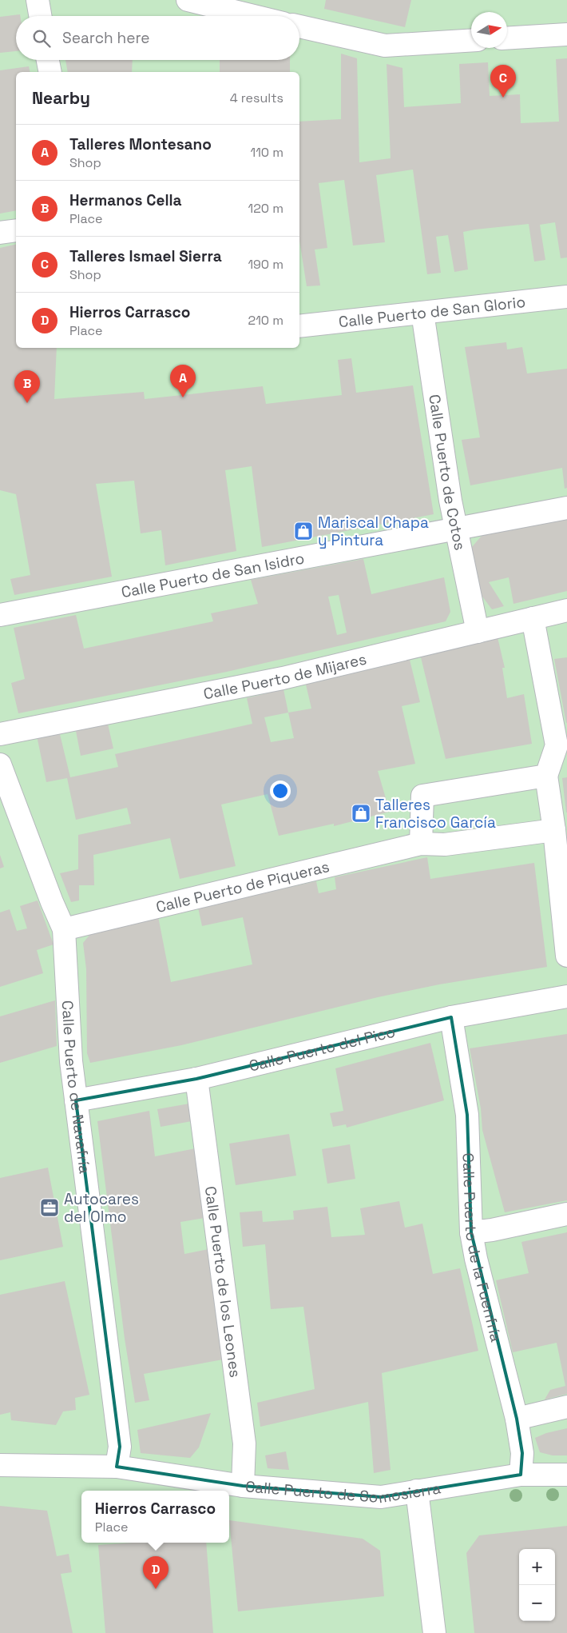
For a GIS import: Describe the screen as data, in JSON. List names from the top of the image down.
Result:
{
  "streets": {
    "street": [
      "Calle Puerto de San Glorio",
      "Calle Puerto de Cotos",
      "Calle Puerto de San Isidro",
      "Calle Puerto de Mijares",
      "Calle Puerto de Piqueras",
      "Calle Puerto del Pico",
      "Calle Puerto de Navafría",
      "Calle Puerto de la Fuenfría",
      "Calle Puerto de los Leones",
      "Calle Puerto de Somosierra"
    ]
  },
  "crossings": [
    ["Calle Puerto de San Glorio", "Calle Puerto de Cotos"],
    ["Calle Puerto de Cotos", "Calle Puerto de San Isidro"],
    ["Calle Puerto de Cotos", "Calle Puerto de Mijares"],
    ["Calle Puerto de Piqueras", "Calle Puerto de Navafría"],
    ["Calle Puerto del Pico", "Calle Puerto de Navafría"],
    ["Calle Puerto del Pico", "Calle Puerto de la Fuenfría"],
    ["Calle Puerto del Pico", "Calle Puerto de los Leones"],
    ["Calle Puerto de Navafría", "Calle Puerto de Somosierra"],
    ["Calle Puerto de la Fuenfría", "Calle Puerto de Somosierra"],
    ["Calle Puerto de los Leones", "Calle Puerto de Somosierra"]
  ],
  "places": {
    "shop": ["Mariscal Chapa y Pintura", "Talleres Francisco García"],
    "office": ["Autocares del Olmo"]
  },
  "north": "right",
  "page": {
    "search": "Search here",
    "pins": [
      "C",
      "A",
      "B",
      "D"
    ],
    "heading": ["Nearby", "4 results"],
    "list": [
      {
        "mark": "A",
        "name": "Talleres Montesano",
        "note": "Shop",
        "value": "110 m"
      },
      {
        "mark": "B",
        "name": "Hermanos Cella",
        "note": "Place",
        "value": "120 m"
      },
      {
        "mark": "C",
        "name": "Talleres Ismael Sierra",
        "note": "Shop",
        "value": "190 m"
      },
      {
        "mark": "D",
        "name": "Hierros Carrasco",
        "note": "Place",
        "value": "210 m"
      }
    ],
    "popup": ["Hierros Carrasco", "Place"],
    "map_buttons": ["+", "−"]
  }
}
